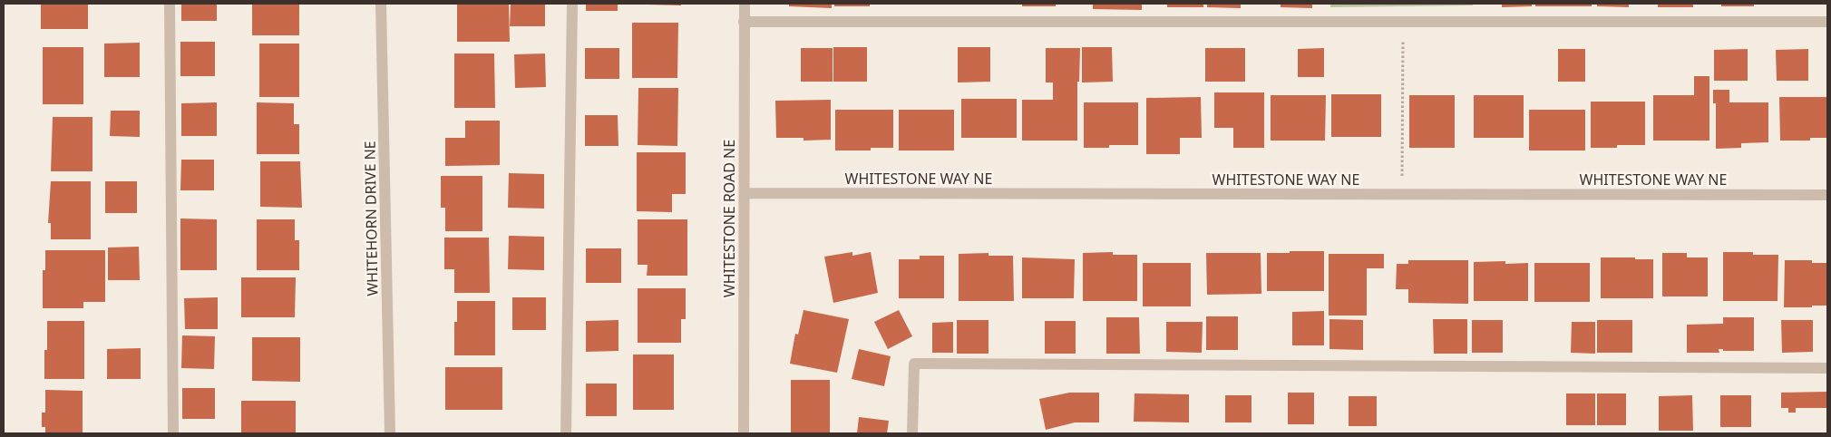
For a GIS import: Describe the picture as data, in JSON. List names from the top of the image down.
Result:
{
  "streets": {
    "street": ["WHITESTONE WAY NE", "WHITEHORN DRIVE NE", "WHITESTONE ROAD NE"]
  },
  "crossings": [
    ["WHITESTONE WAY NE", "WHITESTONE ROAD NE"]
  ]
}
